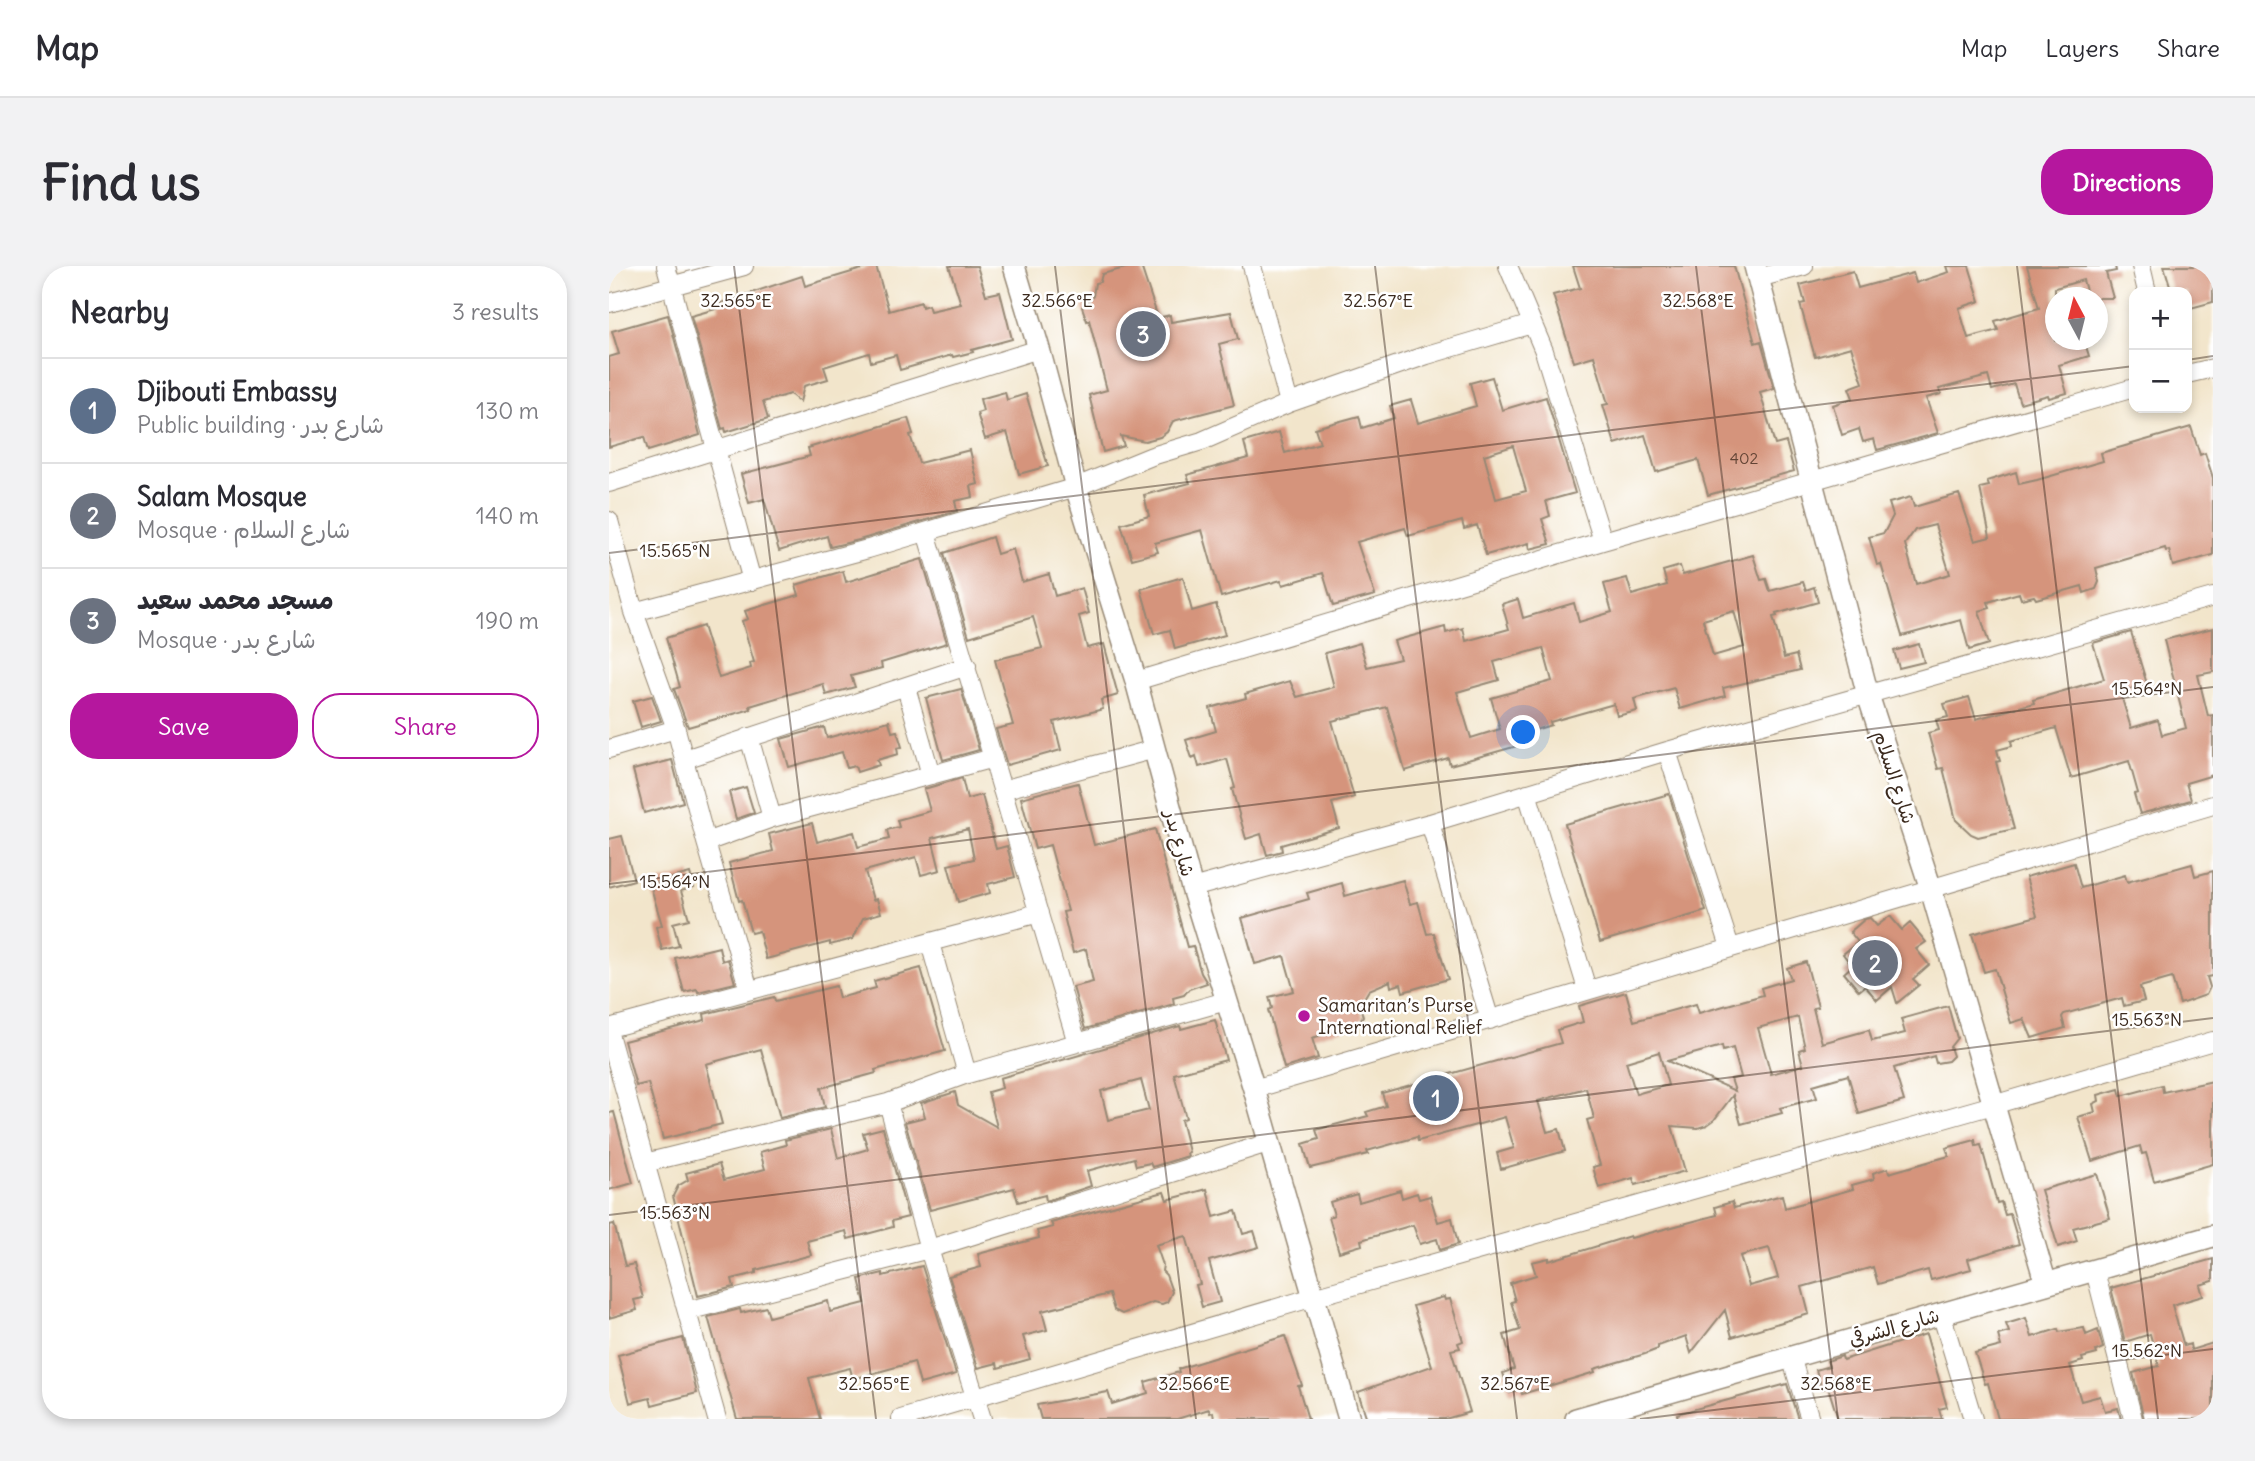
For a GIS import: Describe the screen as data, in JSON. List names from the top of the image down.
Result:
{
  "streets": {
    "street": ["شارع السلام", "شارع بدر", "شارع الشرقي"]
  },
  "crossings": [
    ["شارع السلام", "شارع الشرقي"]
  ],
  "places": ["Samaritan’s Purse International Relief"],
  "house_numbers": ["402"],
  "north": "top",
  "page": {
    "header": "Map",
    "nav": ["Map", "Layers", "Share"],
    "buttons": [
      "Directions",
      ["Save", "Share"]
    ],
    "title": "Find us",
    "heading": ["Nearby", "3 results"],
    "map_buttons": ["+", "−"],
    "pins": ["3", "2", "1"],
    "list": [
      {
        "mark": "1",
        "name": "Djibouti Embassy",
        "note": "Public building · شارع بدر",
        "value": "130 m"
      },
      {
        "mark": "2",
        "name": "Salam Mosque",
        "note": "Mosque · شارع السلام",
        "value": "140 m"
      },
      {
        "mark": "3",
        "name": "مسجد محمد سعيد",
        "note": "Mosque · شارع بدر",
        "value": "190 m"
      }
    ]
  },
  "coordinates": [
    "32.565°E",
    "32.566°E",
    "32.567°E",
    "32.568°E",
    "15.565°N",
    "15.564°N",
    "15.563°N",
    "15.562°N"
  ]
}
